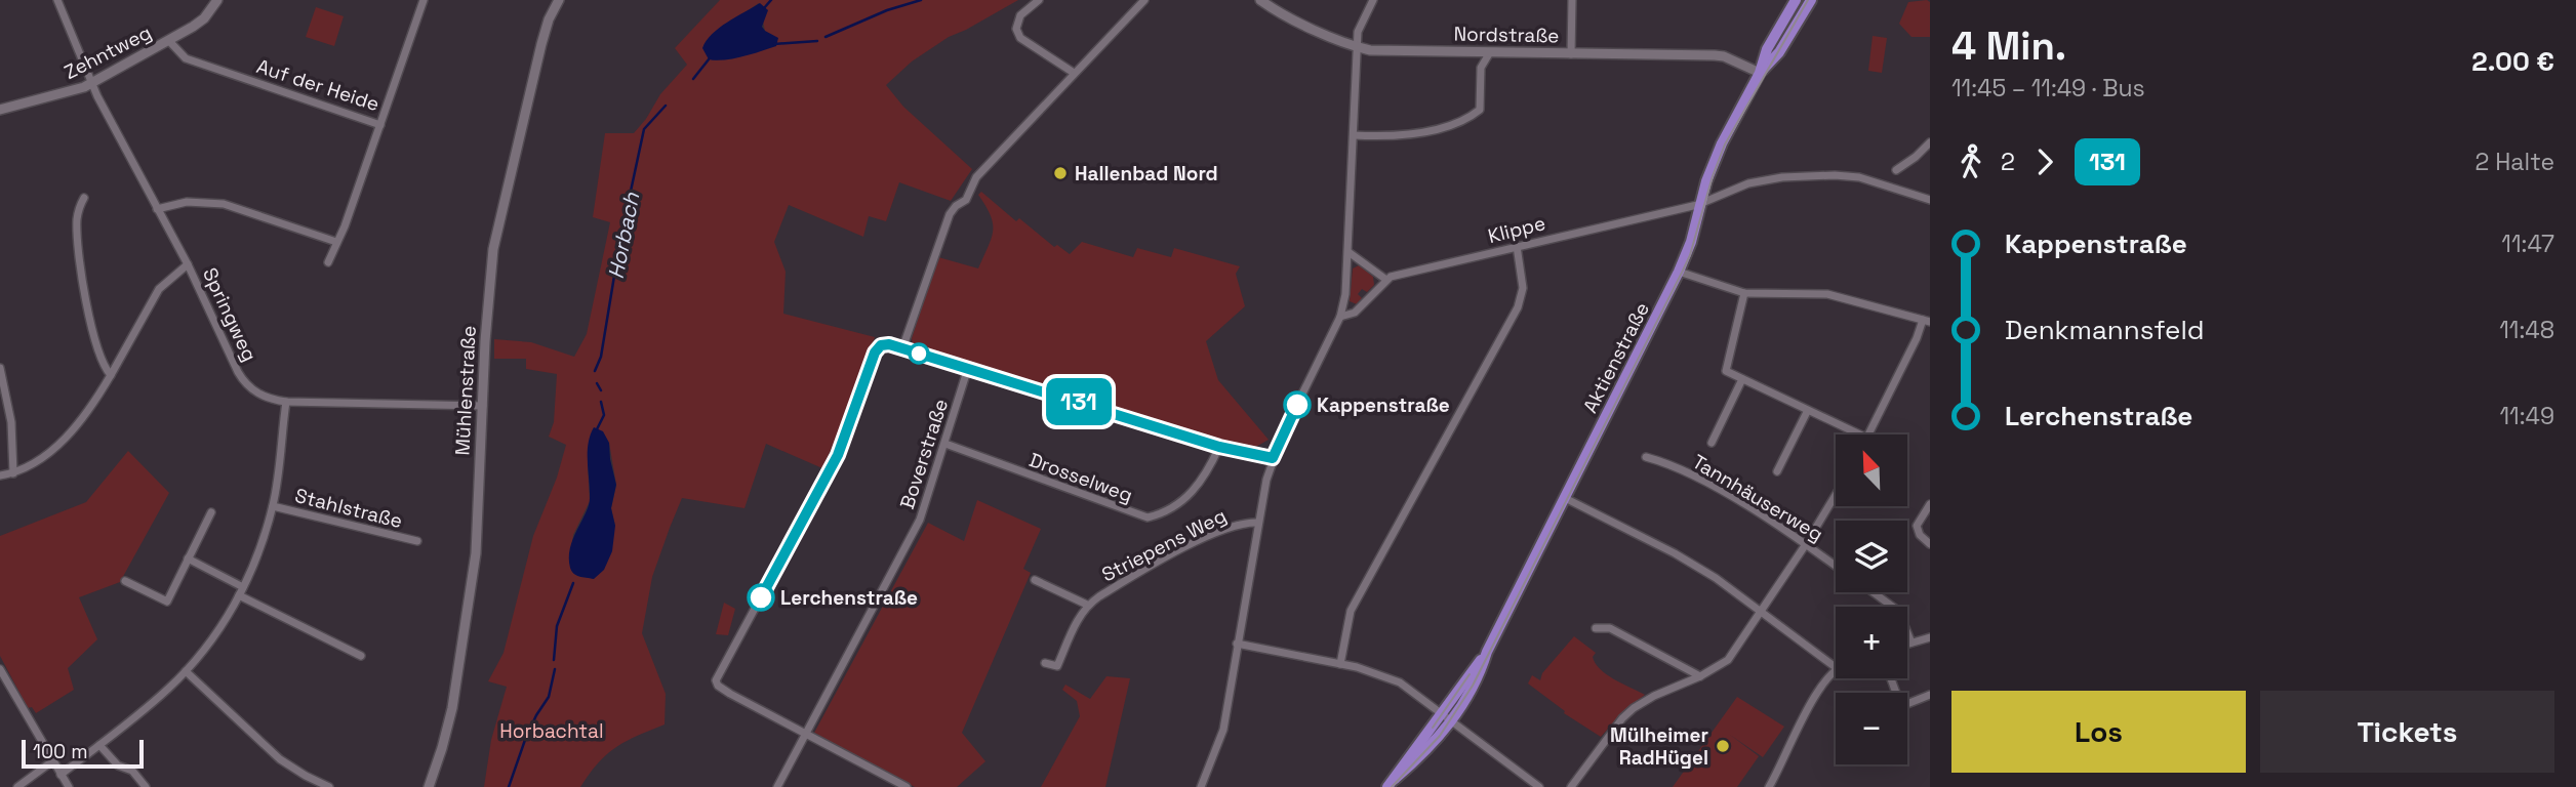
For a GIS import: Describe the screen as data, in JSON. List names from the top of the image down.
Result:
{
  "streets": {
    "main road": ["Aktienstraße"],
    "street": [
      "Nordstraße",
      "Zehntweg",
      "Auf der Heide",
      "Klippe",
      "Springweg",
      "Mühlenstraße",
      "Boverstraße",
      "Drosselweg",
      "Tannhäuserweg",
      "Stahlstraße",
      "Striepens Weg"
    ]
  },
  "crossings": [
    ["Nordstraße", "Aktienstraße"],
    ["Zehntweg", "Auf der Heide"],
    ["Zehntweg", "Springweg"],
    ["Klippe", "Aktienstraße"],
    ["Springweg", "Mühlenstraße"],
    ["Boverstraße", "Drosselweg"]
  ],
  "water": ["Horbach"],
  "parks": ["Horbachtal"],
  "places": [
    "Hallenbad Nord",
    "Kappenstraße",
    "Lerchenstraße",
    "Mülheimer RadHügel"
  ],
  "lines": ["bus line 131"],
  "scale_bar": "100 m",
  "north": "top left",
  "page": {
    "on_map": "131",
    "heading": ["4 Min.", "11:45 – 11:49 · Bus", "2.00 €"],
    "legs": ["2", "131", "2 Halte"],
    "list": [
      {
        "name": "Kappenstraße",
        "value": "11:47"
      },
      {
        "name": "Denkmannsfeld",
        "value": "11:48"
      },
      {
        "name": "Lerchenstraße",
        "value": "11:49"
      }
    ],
    "map_buttons": ["+", "−"],
    "buttons": ["Los", "Tickets"],
    "scale": "100 m"
  }
}
